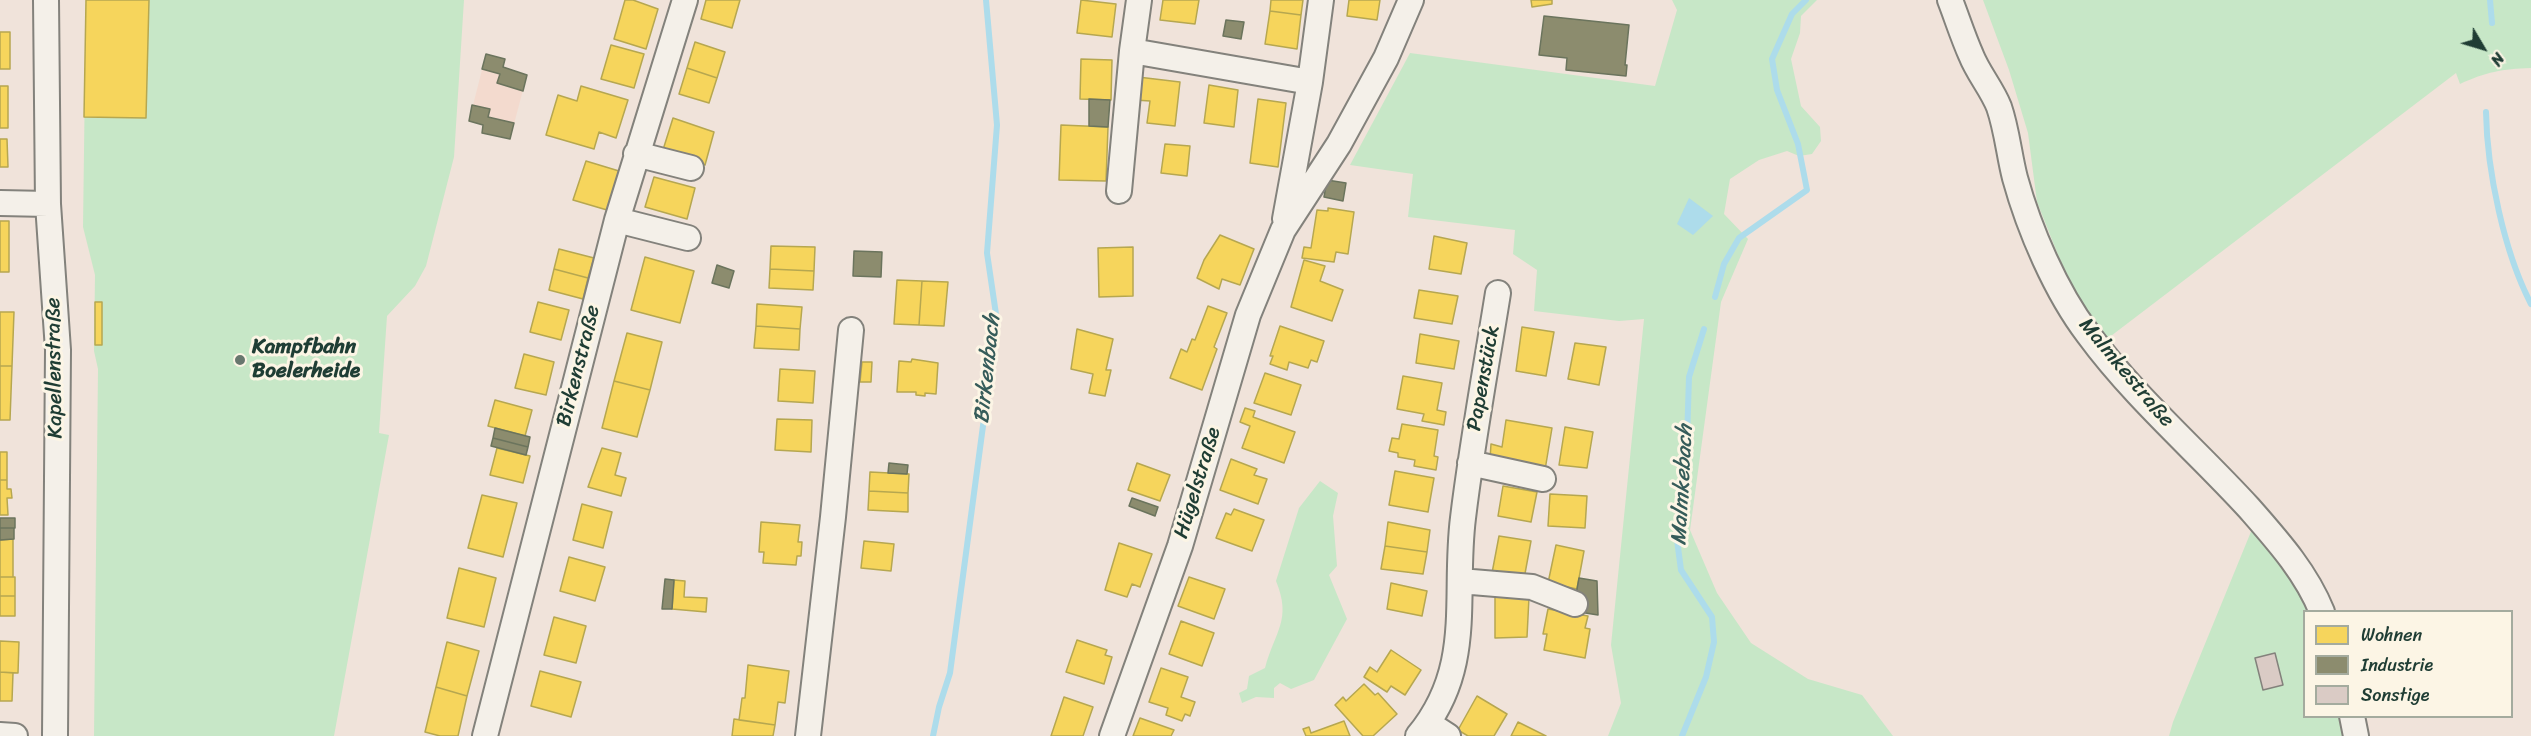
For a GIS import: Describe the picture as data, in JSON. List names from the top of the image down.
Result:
{
  "streets": {
    "street": [
      "Birkenstraße",
      "Kapellenstraße",
      "Malmkestraße",
      "Papenstück",
      "Hügelstraße"
    ]
  },
  "water": ["Birkenbach", "Malmkebach"],
  "places": ["Kampfbahn Boelerheide"],
  "legend": ["Wohnen", "Industrie", "Sonstige"],
  "north": "bottom right"
}
